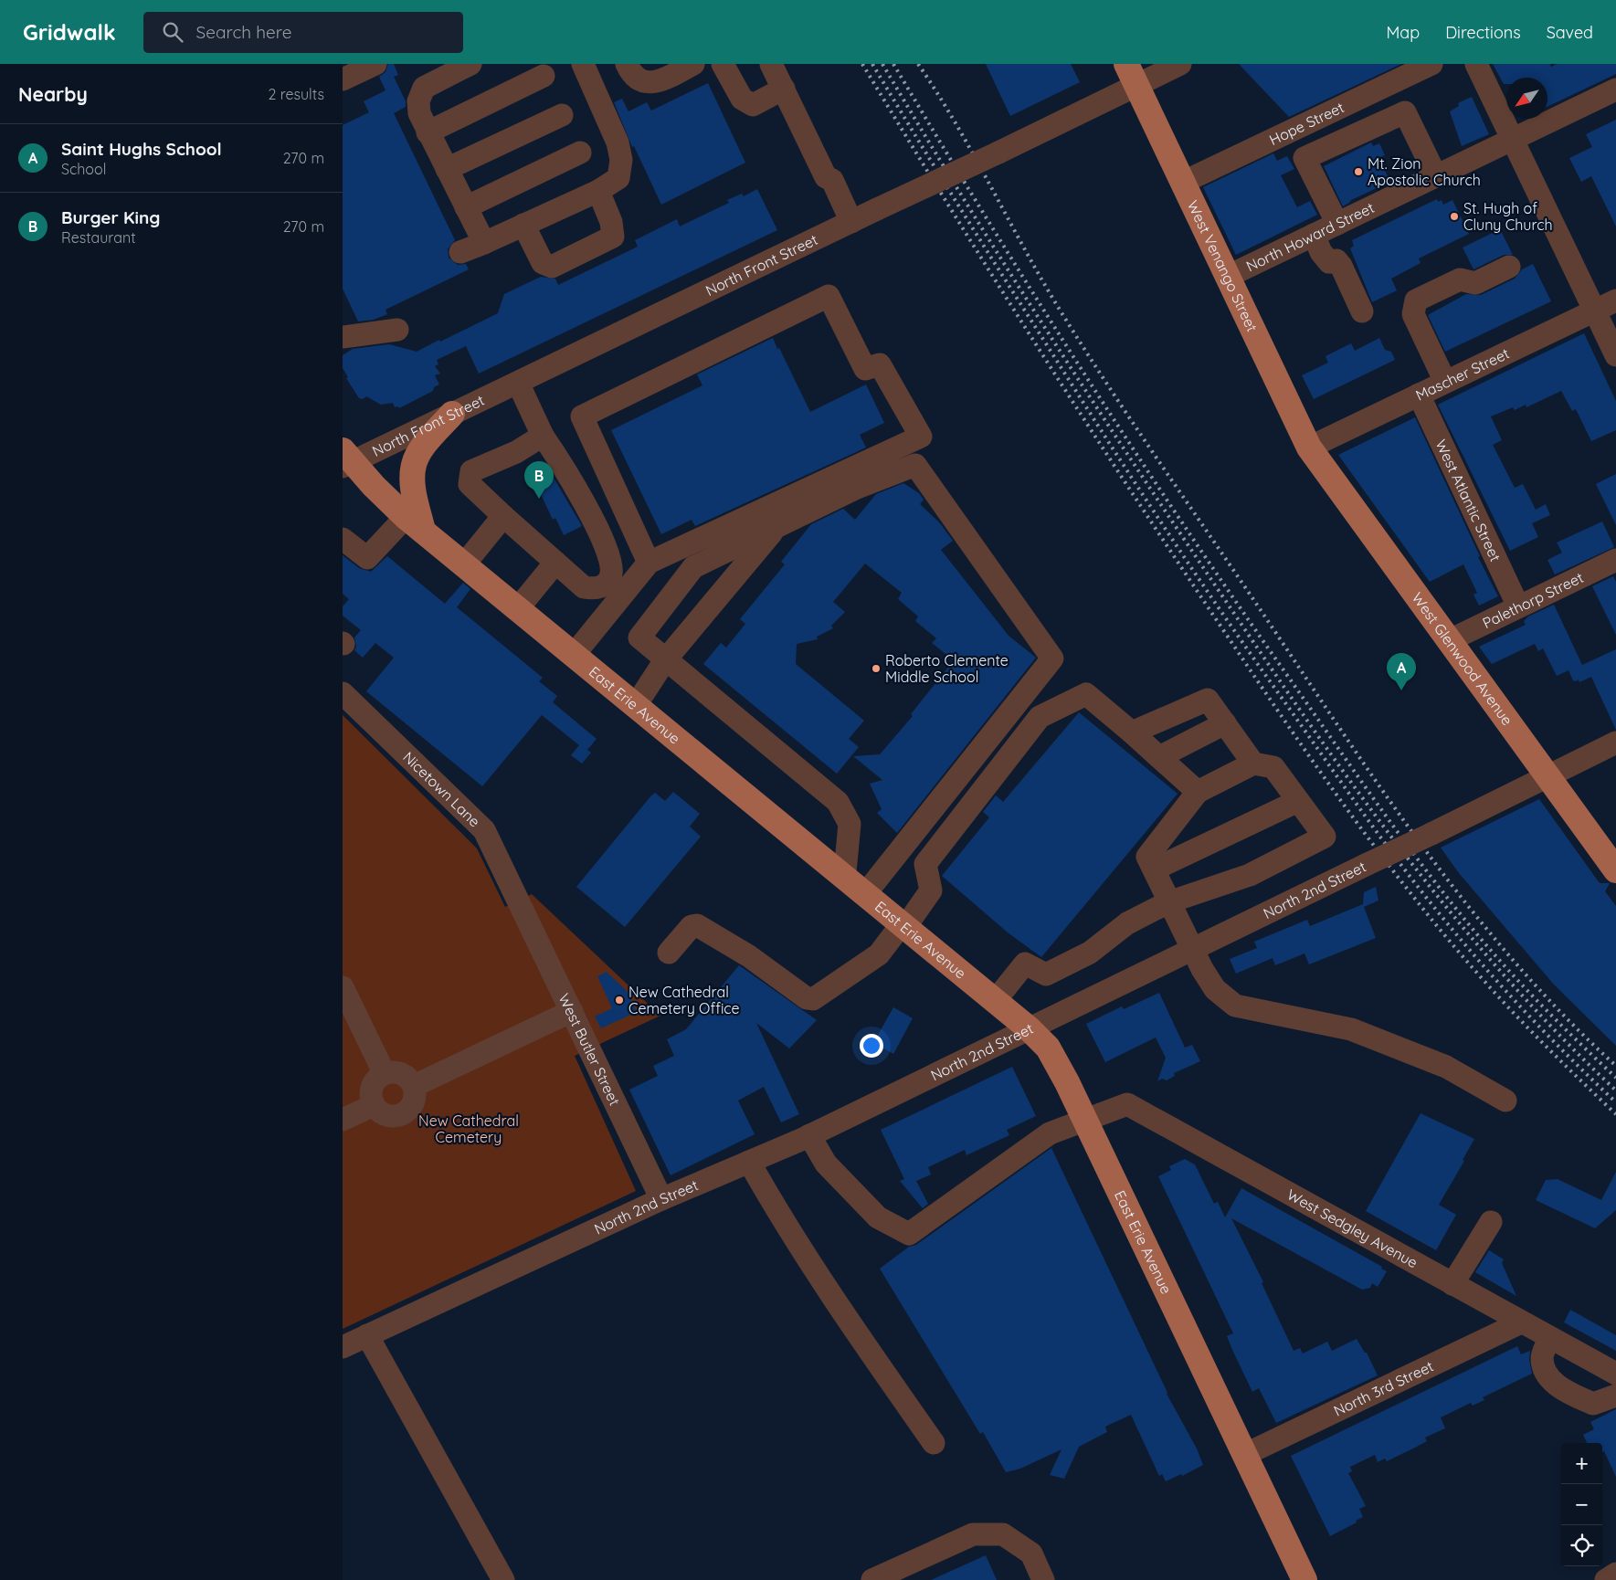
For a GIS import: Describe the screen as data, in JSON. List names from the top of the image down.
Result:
{
  "streets": {
    "main road": ["West Venango Street", "West Glenwood Avenue", "East Erie Avenue"],
    "street": [
      "Hope Street",
      "North Howard Street",
      "North Front Street",
      "Mascher Street",
      "West Atlantic Street",
      "Palethorp Street",
      "Nicetown Lane",
      "North 2nd Street",
      "West Butler Street",
      "West Sedgley Avenue",
      "North 3rd Street"
    ]
  },
  "crossings": [
    ["Hope Street", "West Venango Street"],
    ["North Howard Street", "West Venango Street"],
    ["North Front Street", "West Venango Street"],
    ["North Front Street", "East Erie Avenue"],
    ["West Venango Street", "Mascher Street"],
    ["West Venango Street", "West Glenwood Avenue"],
    ["Mascher Street", "West Atlantic Street"],
    ["Mascher Street", "West Glenwood Avenue"],
    ["West Atlantic Street", "Palethorp Street"],
    ["Palethorp Street", "West Glenwood Avenue"],
    ["West Glenwood Avenue", "North 2nd Street"],
    ["East Erie Avenue", "North 2nd Street"],
    ["East Erie Avenue", "West Sedgley Avenue"],
    ["East Erie Avenue", "North 3rd Street"],
    ["Nicetown Lane", "West Butler Street"],
    ["North 2nd Street", "West Butler Street"],
    ["North 2nd Street", "West Sedgley Avenue"],
    ["West Sedgley Avenue", "North 3rd Street"]
  ],
  "parks": ["New Cathedral Cemetery"],
  "places": [
    "Mt. Zion Apostolic Church",
    "St. Hugh of Cluny Church",
    "Roberto Clemente Middle School",
    "New Cathedral Cemetery Office"
  ],
  "north": "bottom left",
  "page": {
    "header": "Gridwalk",
    "search": "Search here",
    "nav": ["Map", "Directions", "Saved"],
    "heading": ["Nearby", "2 results"],
    "list": [
      {
        "mark": "A",
        "name": "Saint Hughs School",
        "note": "School",
        "value": "270 m"
      },
      {
        "mark": "B",
        "name": "Burger King",
        "note": "Restaurant",
        "value": "270 m"
      }
    ],
    "pins": ["B", "A"],
    "map_buttons": ["+", "−"]
  }
}
